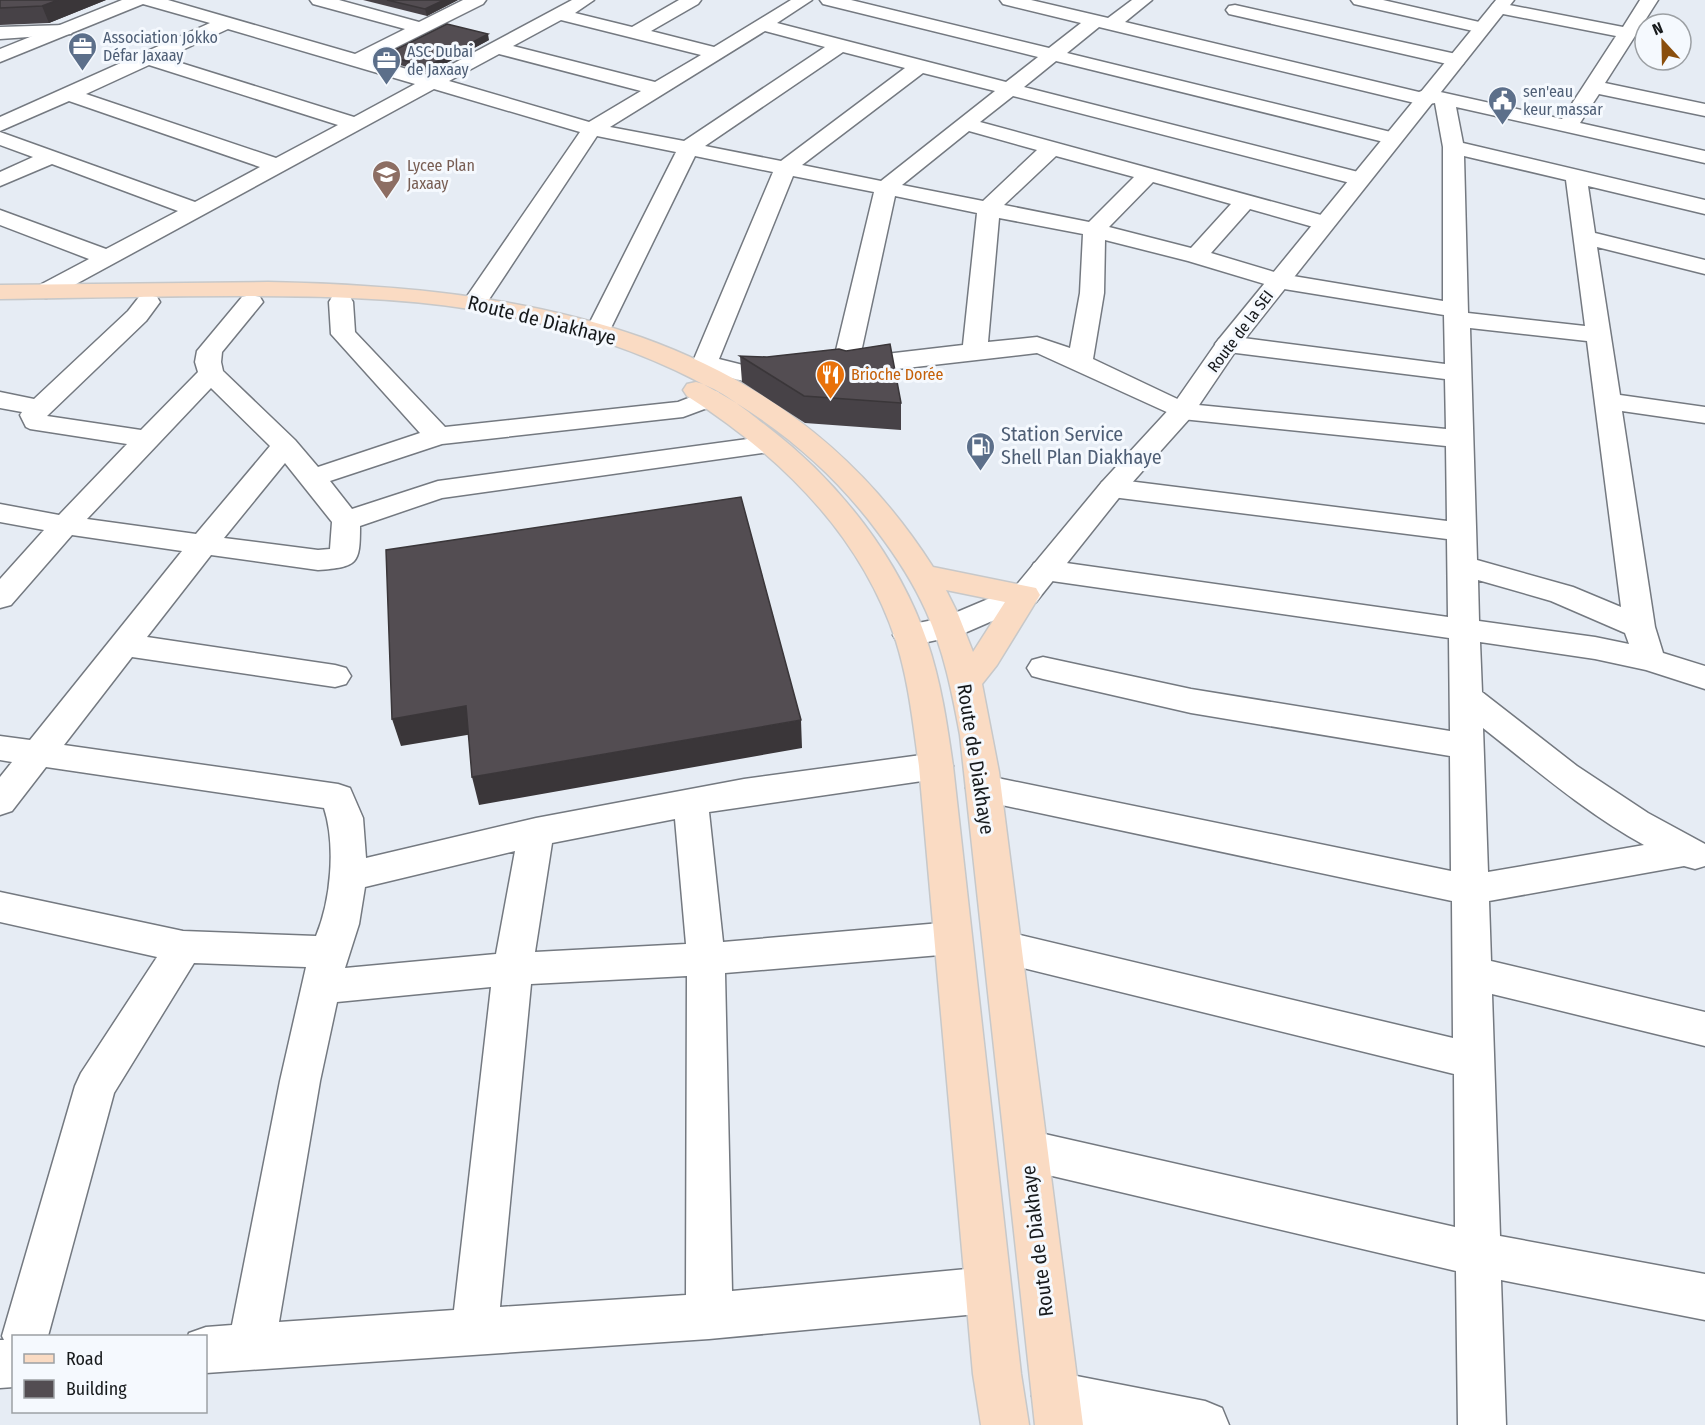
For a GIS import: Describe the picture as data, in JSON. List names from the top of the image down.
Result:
{
  "streets": {
    "main road": ["Route de Diakhaye"],
    "street": ["Route de la SEI"]
  },
  "crossings": [
    ["Route de Diakhaye", "Route de la SEI"]
  ],
  "places": {
    "office": ["Association Jokko Défar Jaxaay", "ASC Dubai de Jaxaay"],
    "public building": ["sen'eau keur massar"],
    "school or university": ["Lycee Plan Jaxaay"],
    "restaurant": ["Brioche Dorée"],
    "fuel station": ["Station Service Shell Plan Diakhaye"]
  },
  "legend": ["Road", "Building"],
  "north": "top"
}
